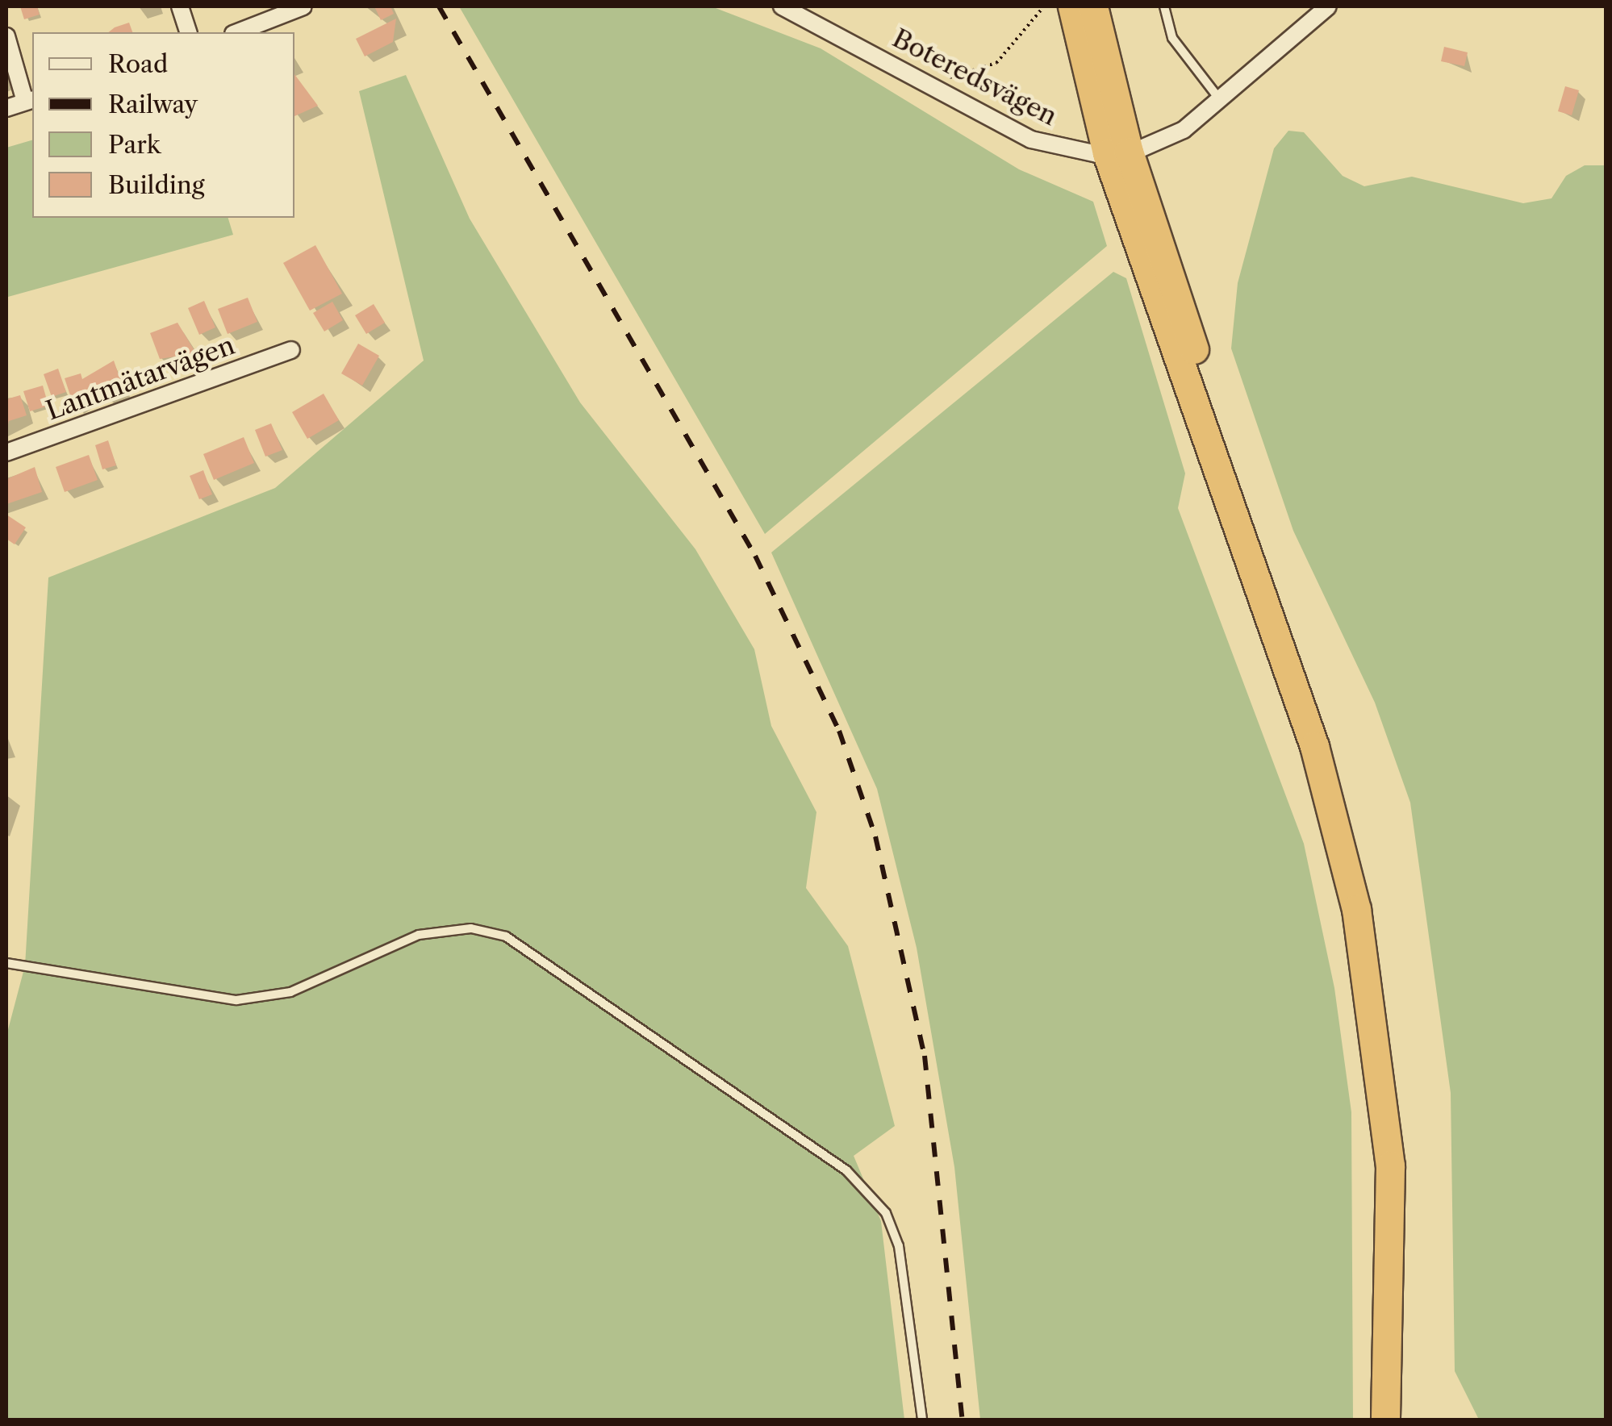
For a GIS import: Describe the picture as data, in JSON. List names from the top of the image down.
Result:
{
  "streets": {
    "street": ["Boteredsvägen", "Lantmätarvägen"]
  },
  "legend": [
    "Road",
    "Railway",
    "Park",
    "Building"
  ]
}
